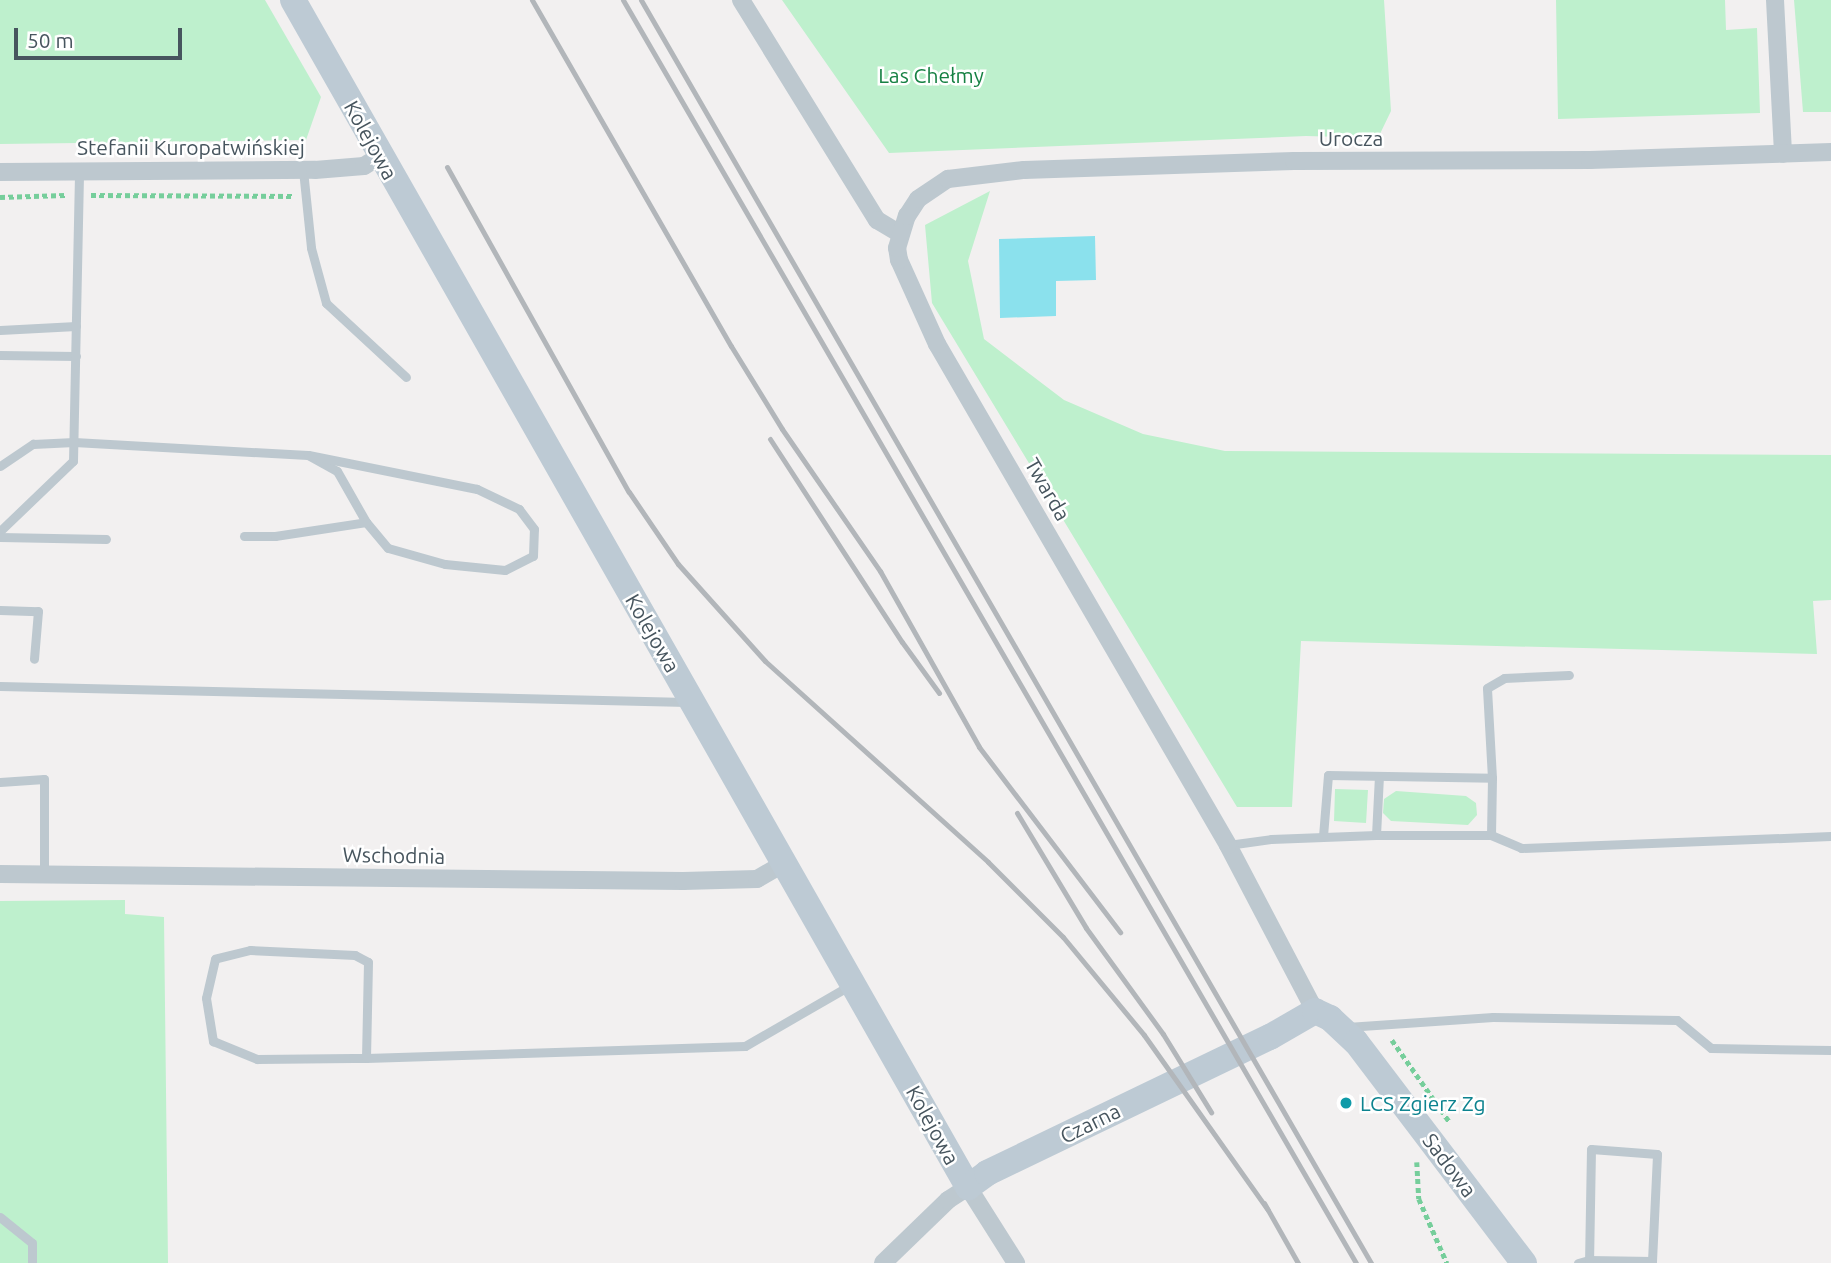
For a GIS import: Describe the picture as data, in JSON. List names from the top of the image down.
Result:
{
  "streets": {
    "street": [
      "Urocza",
      "Kolejowa",
      "Stefanii Kuropatwińskiej",
      "Twarda",
      "Wschodnia",
      "Czarna",
      "Sadowa"
    ]
  },
  "crossings": [
    ["Urocza", "Twarda"],
    ["Kolejowa", "Stefanii Kuropatwińskiej"],
    ["Kolejowa", "Wschodnia"],
    ["Kolejowa", "Czarna"],
    ["Twarda", "Czarna"],
    ["Twarda", "Sadowa"],
    ["Czarna", "Sadowa"]
  ],
  "parks": ["Las Chełmy"],
  "places": ["LCS Zgierz Zg"],
  "scale_bar": "50 m"
}
